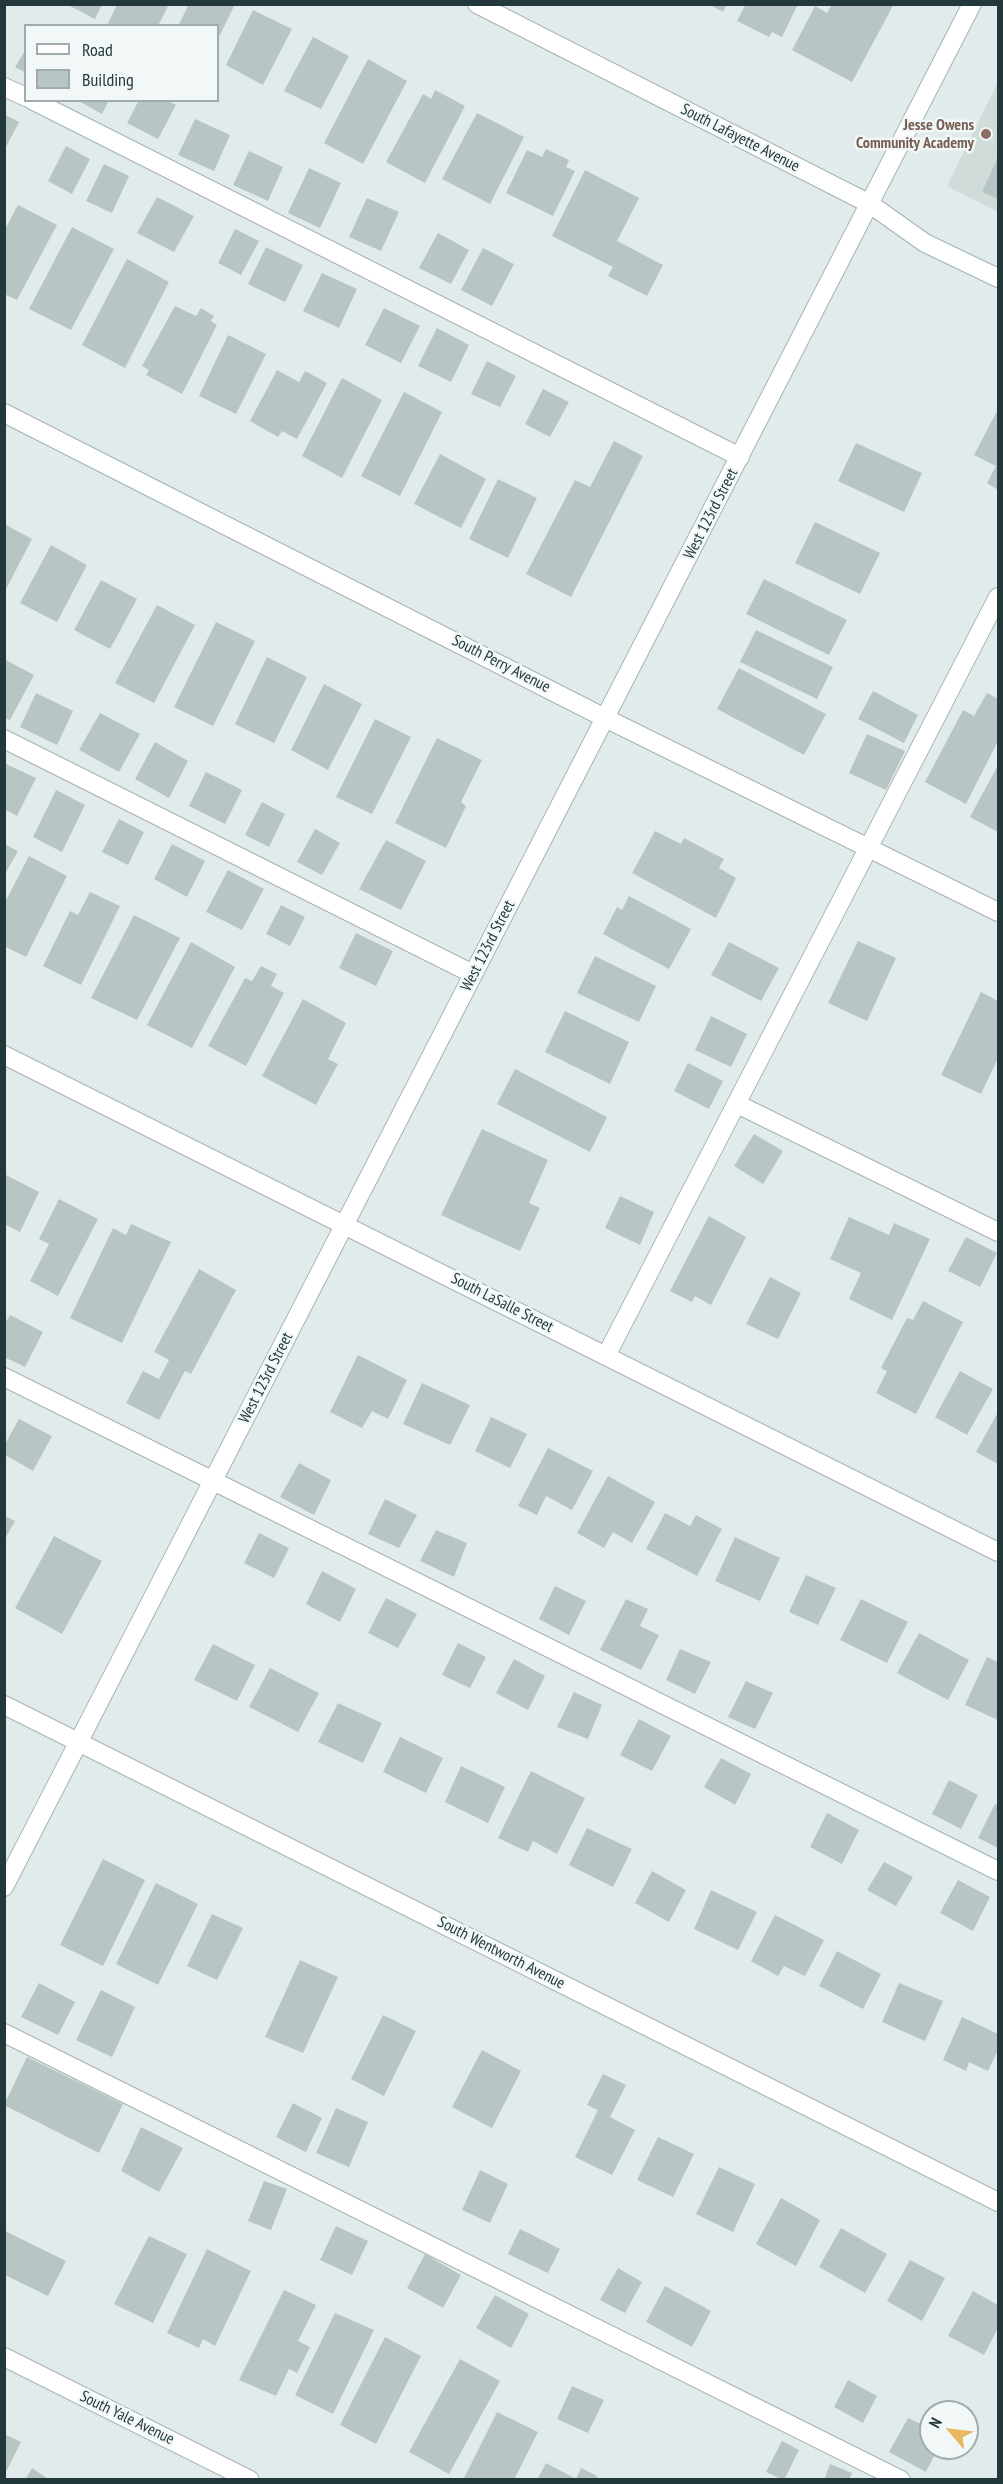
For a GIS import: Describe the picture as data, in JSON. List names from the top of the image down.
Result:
{
  "streets": {
    "street": [
      "South Lafayette Avenue",
      "West 123rd Street",
      "South Perry Avenue",
      "South LaSalle Street",
      "South Wentworth Avenue",
      "South Yale Avenue"
    ]
  },
  "crossings": [
    ["South Lafayette Avenue", "West 123rd Street"],
    ["West 123rd Street", "South Perry Avenue"],
    ["West 123rd Street", "South LaSalle Street"],
    ["West 123rd Street", "South Wentworth Avenue"]
  ],
  "places": ["Jesse Owens Community Academy"],
  "legend": ["Road", "Building"],
  "north": "top left"
}
